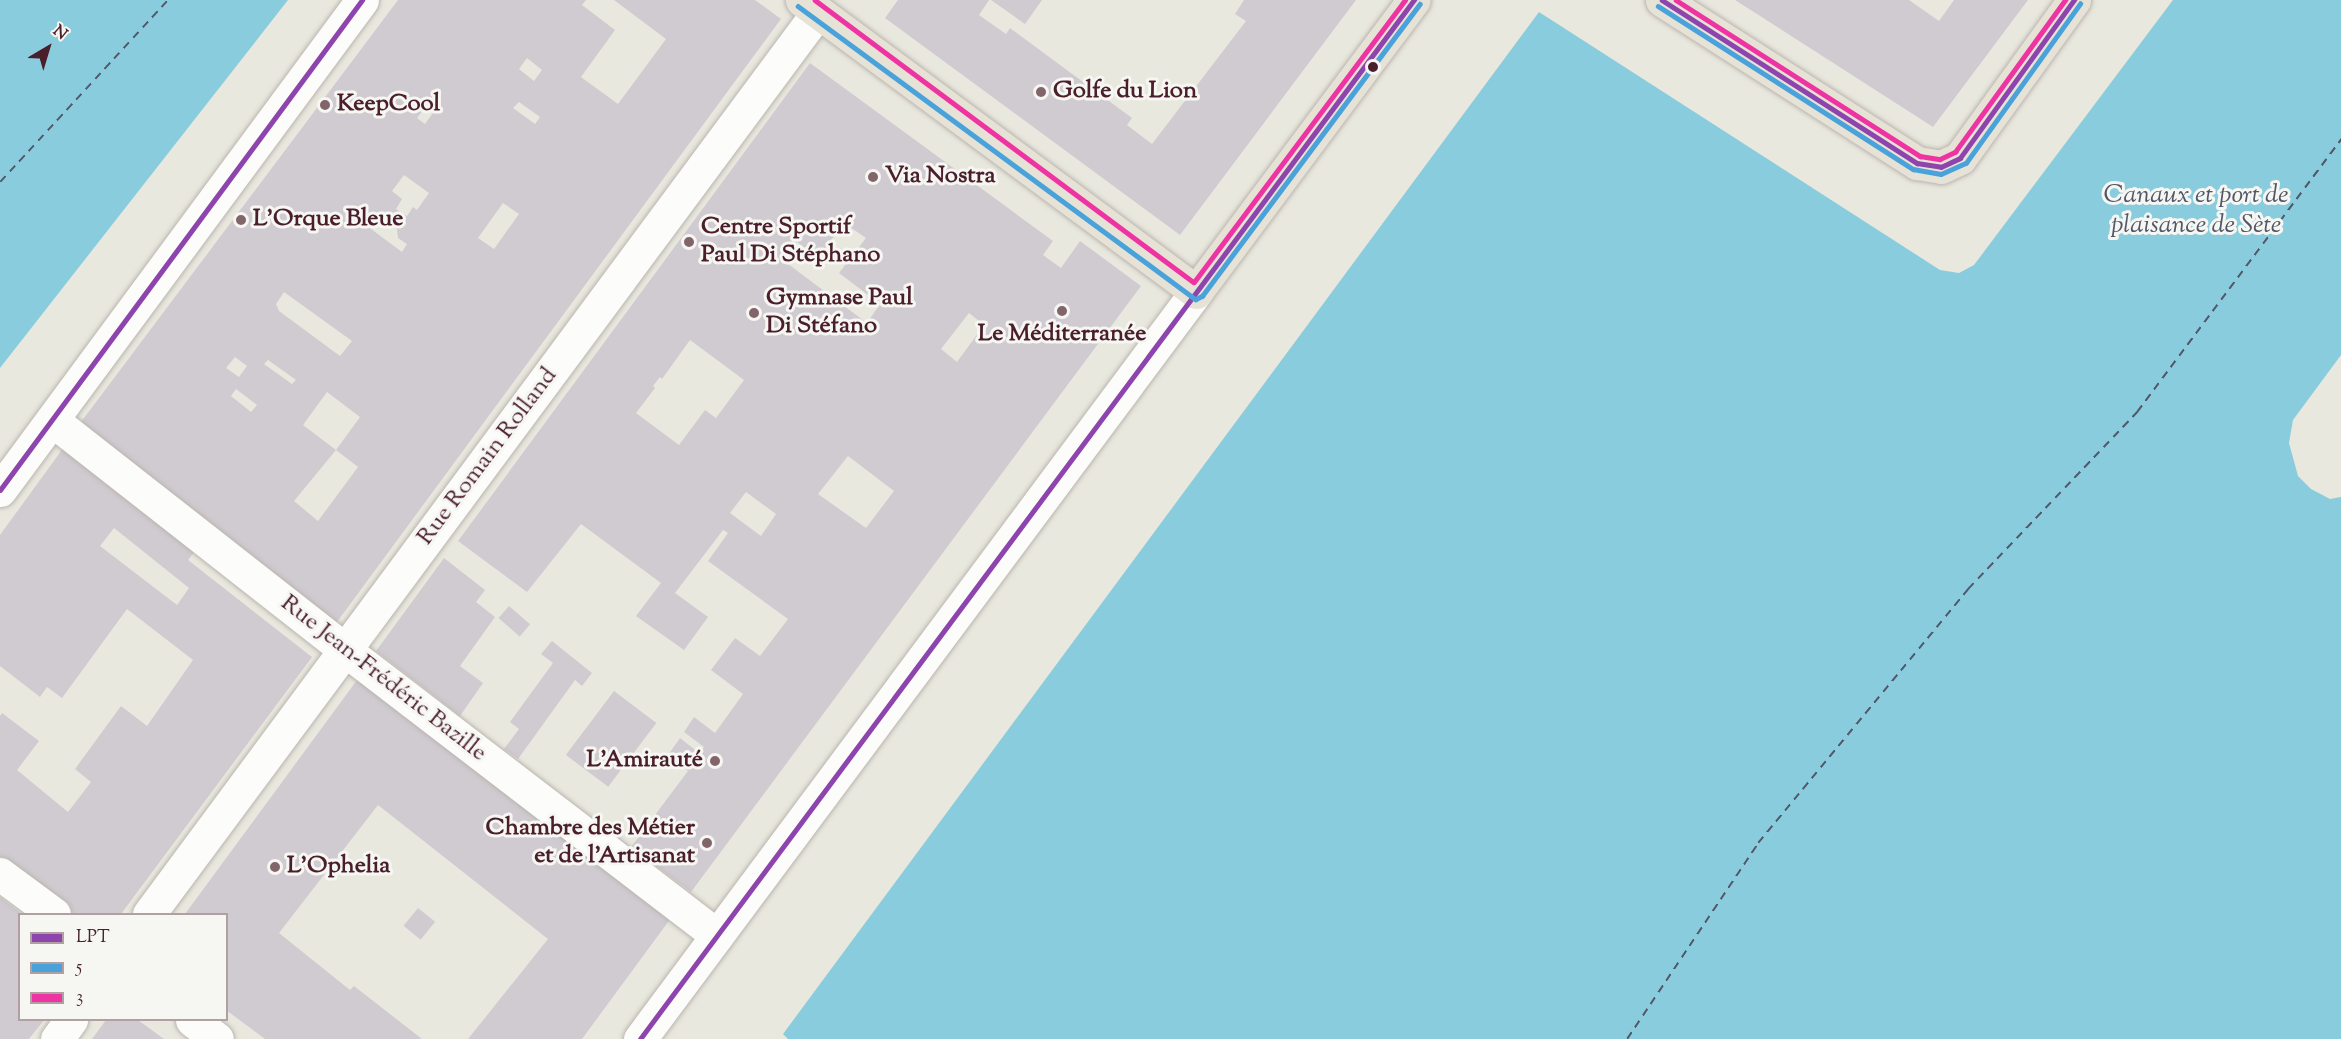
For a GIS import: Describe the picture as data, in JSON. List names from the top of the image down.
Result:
{
  "streets": {
    "street": ["Rue Romain Rolland", "Rue Jean-Frédéric Bazille"]
  },
  "crossings": [
    ["Rue Romain Rolland", "Rue Jean-Frédéric Bazille"]
  ],
  "water": ["Canaux et port de plaisance de Sète"],
  "places": [
    "Golfe du Lion",
    "KeepCool",
    "Via Nostra",
    "L'Orque Bleue",
    "Centre Sportif Paul Di Stéphano",
    "Le Méditerranée",
    "Gymnase Paul Di Stéfano",
    "L'Amirauté",
    "Chambre des Métier et de l'Artisanat",
    "L'Ophelia"
  ],
  "lines": ["transit line LPT", "transit line 3", "transit line 5"],
  "legend": ["LPT", "5", "3"],
  "north": "top right"
}
